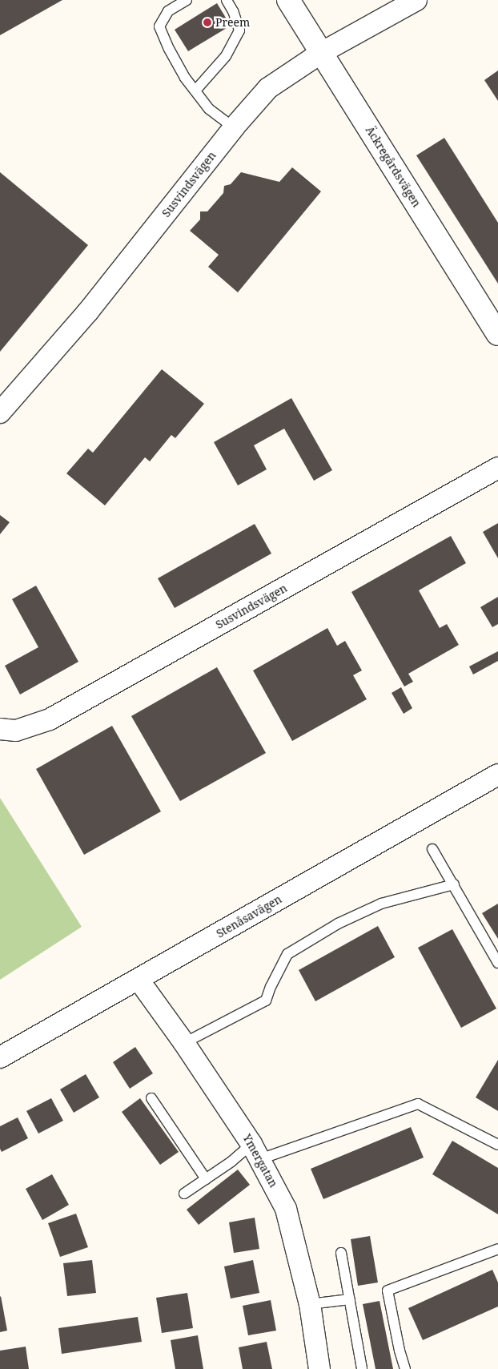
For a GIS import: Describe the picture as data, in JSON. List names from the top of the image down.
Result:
{
  "streets": {
    "street": [
      "Äckregårdsvägen",
      "Susvindsvägen",
      "Stenåsavägen",
      "Ymergatan"
    ]
  },
  "crossings": [
    ["Äckregårdsvägen", "Susvindsvägen"],
    ["Stenåsavägen", "Ymergatan"]
  ],
  "places": ["Preem"]
}
